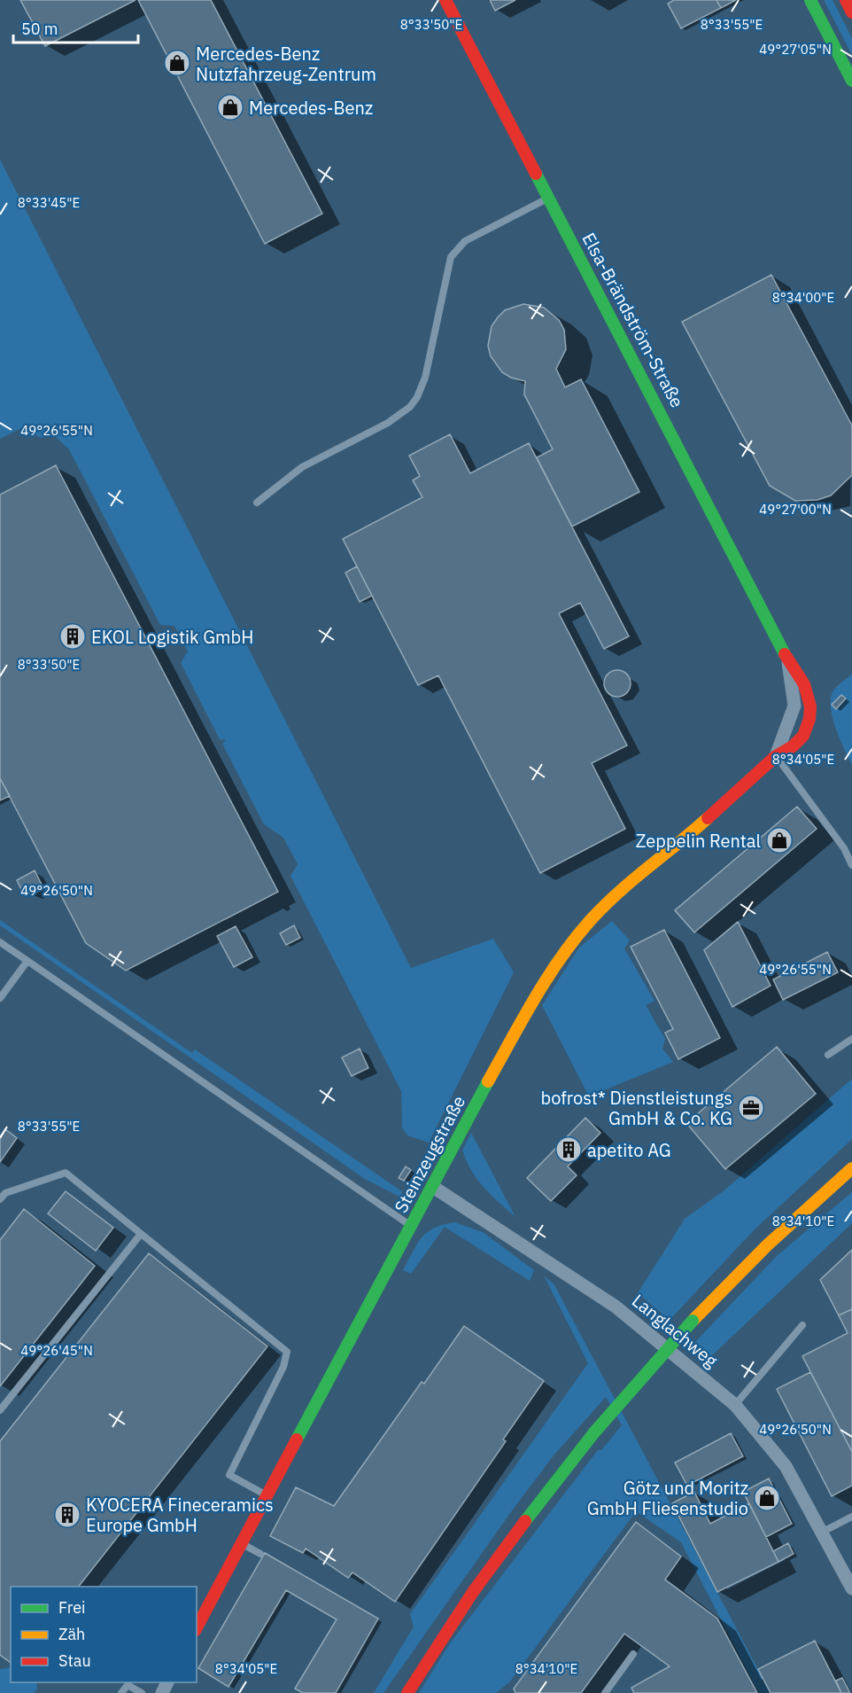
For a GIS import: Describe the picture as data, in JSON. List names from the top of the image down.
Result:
{
  "streets": {
    "main road": ["Elsa-Brändström-Straße", "Steinzeugstraße"],
    "street": ["Langlachweg"]
  },
  "crossings": [
    ["Elsa-Brändström-Straße", "Steinzeugstraße"],
    ["Steinzeugstraße", "Langlachweg"]
  ],
  "places": {
    "shop": [
      "Mercedes-Benz Nutzfahrzeug-Zentrum",
      "Mercedes-Benz",
      "Zeppelin Rental",
      "Götz und Moritz GmbH Fliesenstudio"
    ],
    "building": ["EKOL Logistik GmbH", "apetito AG", "KYOCERA Fineceramics Europe GmbH"],
    "office": ["bofrost* Dienstleistungs GmbH & Co. KG"]
  },
  "legend": ["Frei", "Zäh", "Stau"],
  "scale_bar": "50 m",
  "coordinates": [
    "8°33'50\"E",
    "8°33'55\"E",
    "49°27'05\"N",
    "8°33'45\"E",
    "8°34'00\"E",
    "49°26'55\"N",
    "49°27'00\"N",
    "8°34'05\"E",
    "49°26'50\"N",
    "8°34'10\"E",
    "49°26'45\"N"
  ]
}
